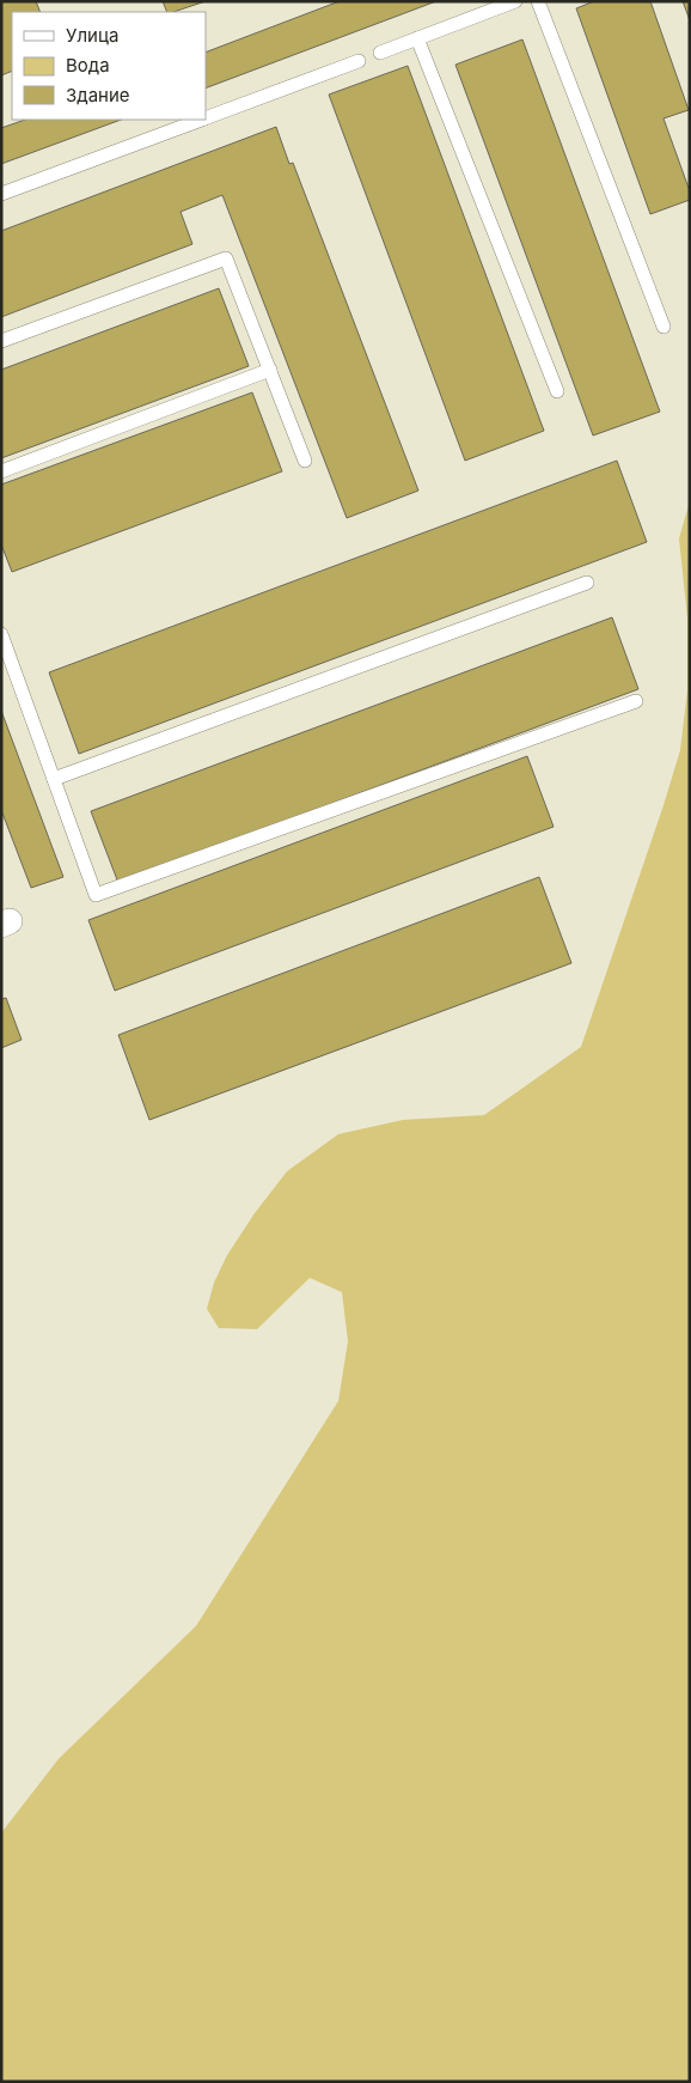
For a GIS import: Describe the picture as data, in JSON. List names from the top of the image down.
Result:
{
  "legend": ["Улица", "Вода", "Здание"]
}
